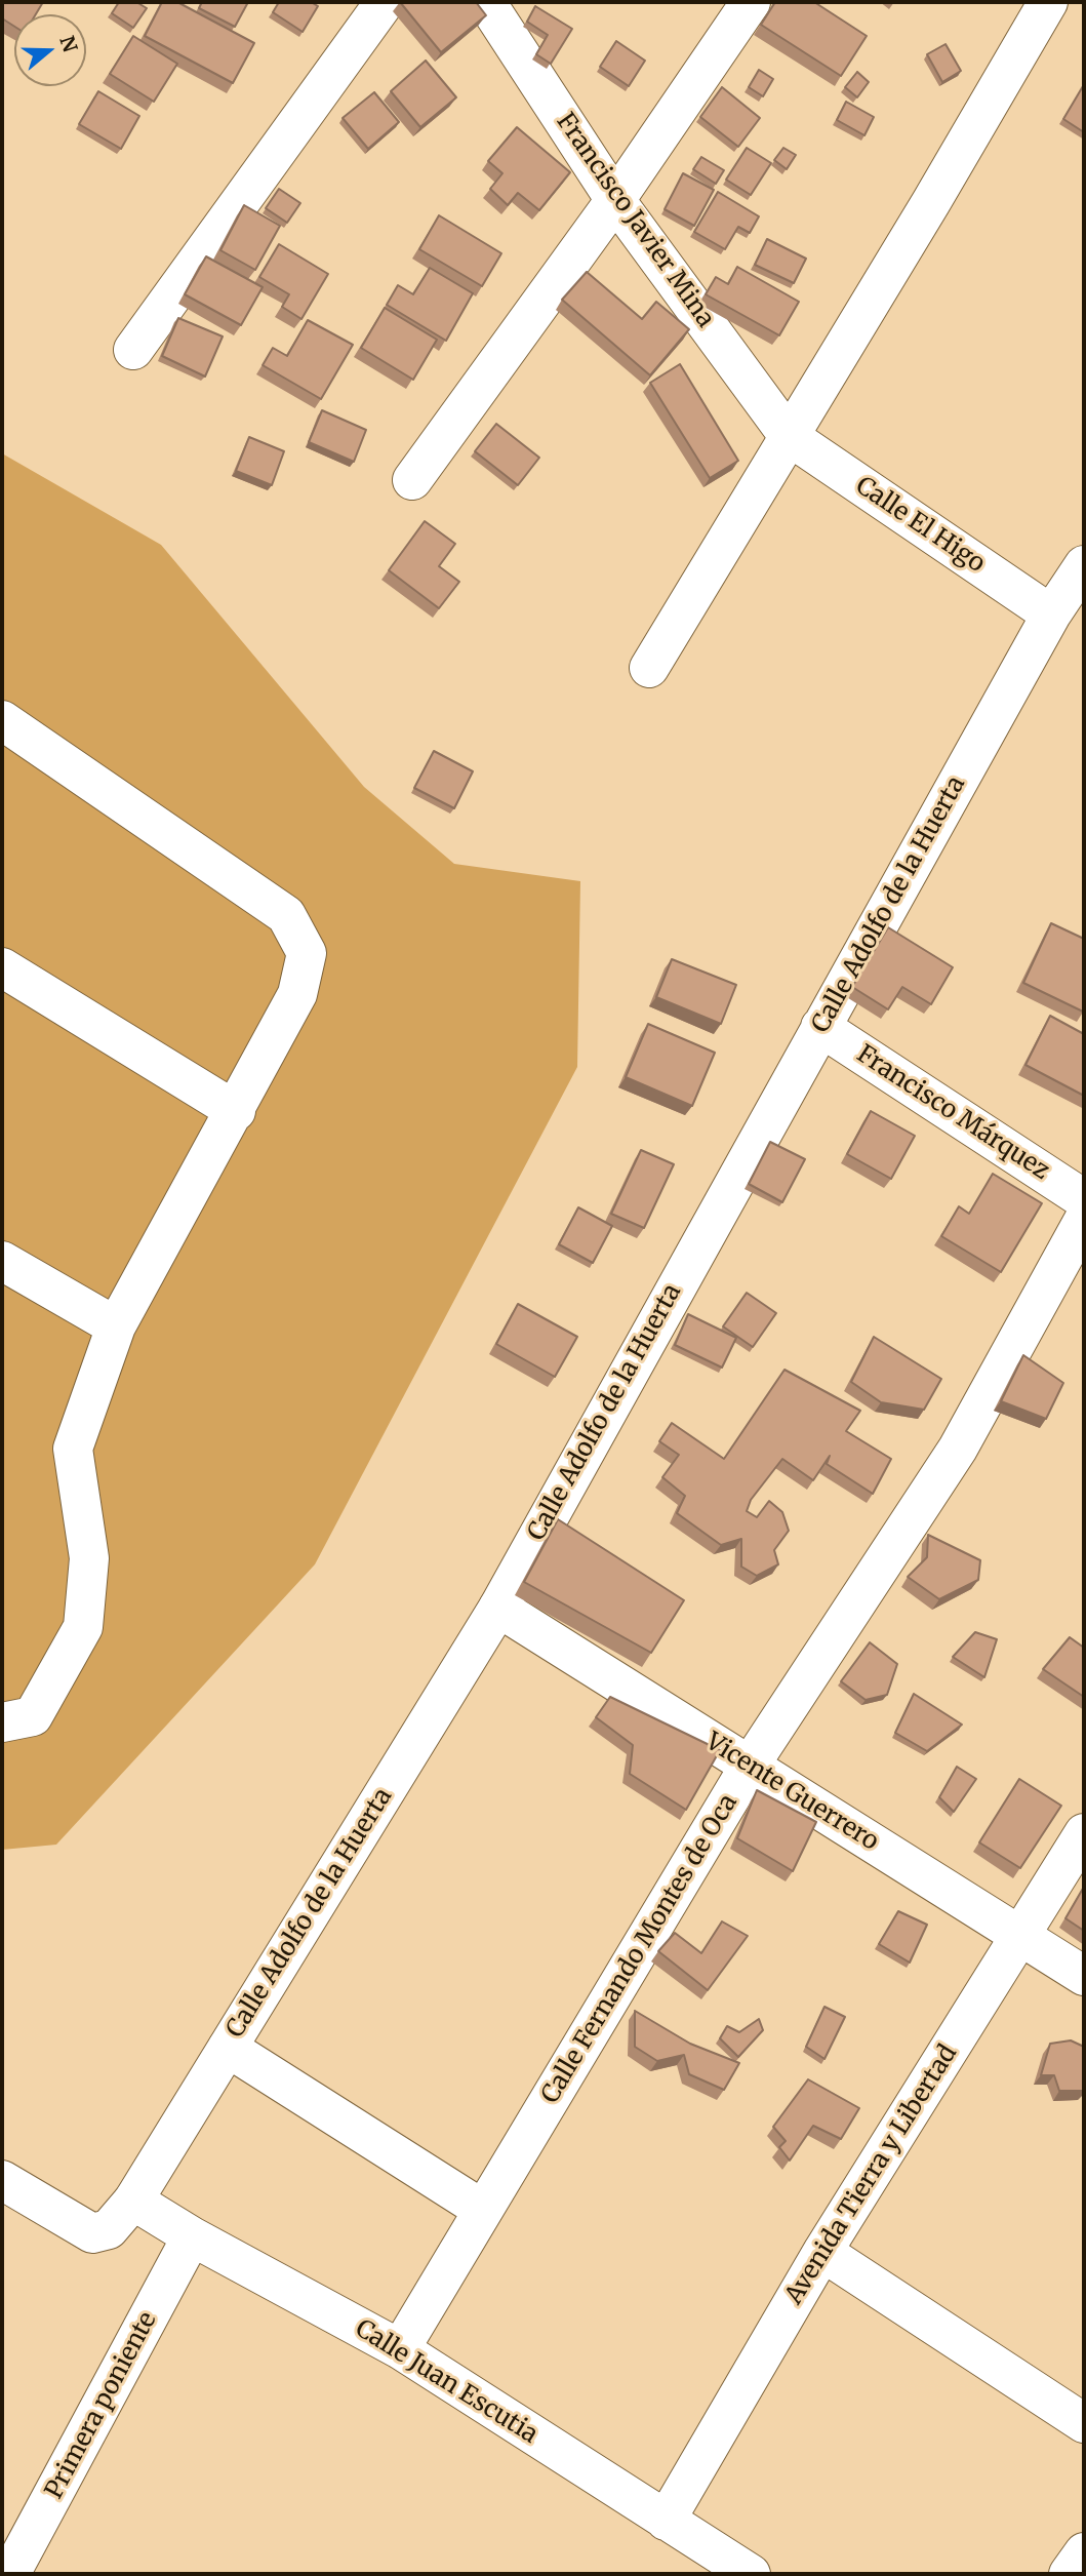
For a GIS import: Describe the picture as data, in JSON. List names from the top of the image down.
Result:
{
  "streets": {
    "street": [
      "Francisco Javier Mina",
      "Calle El Higo",
      "Calle Adolfo de la Huerta",
      "Francisco Márquez",
      "Vicente Guerrero",
      "Calle Fernando Montes de Oca",
      "Avenida Tierra y Libertad",
      "Calle Juan Escutia",
      "Primera poniente"
    ]
  },
  "crossings": [
    ["Francisco Javier Mina", "Calle El Higo"],
    ["Calle El Higo", "Calle Adolfo de la Huerta"],
    ["Calle Adolfo de la Huerta", "Francisco Márquez"],
    ["Calle Adolfo de la Huerta", "Vicente Guerrero"],
    ["Calle Adolfo de la Huerta", "Calle Juan Escutia"],
    ["Vicente Guerrero", "Calle Fernando Montes de Oca"],
    ["Vicente Guerrero", "Avenida Tierra y Libertad"],
    ["Calle Fernando Montes de Oca", "Calle Juan Escutia"],
    ["Avenida Tierra y Libertad", "Calle Juan Escutia"],
    ["Calle Juan Escutia", "Primera poniente"]
  ],
  "north": "right"
}
